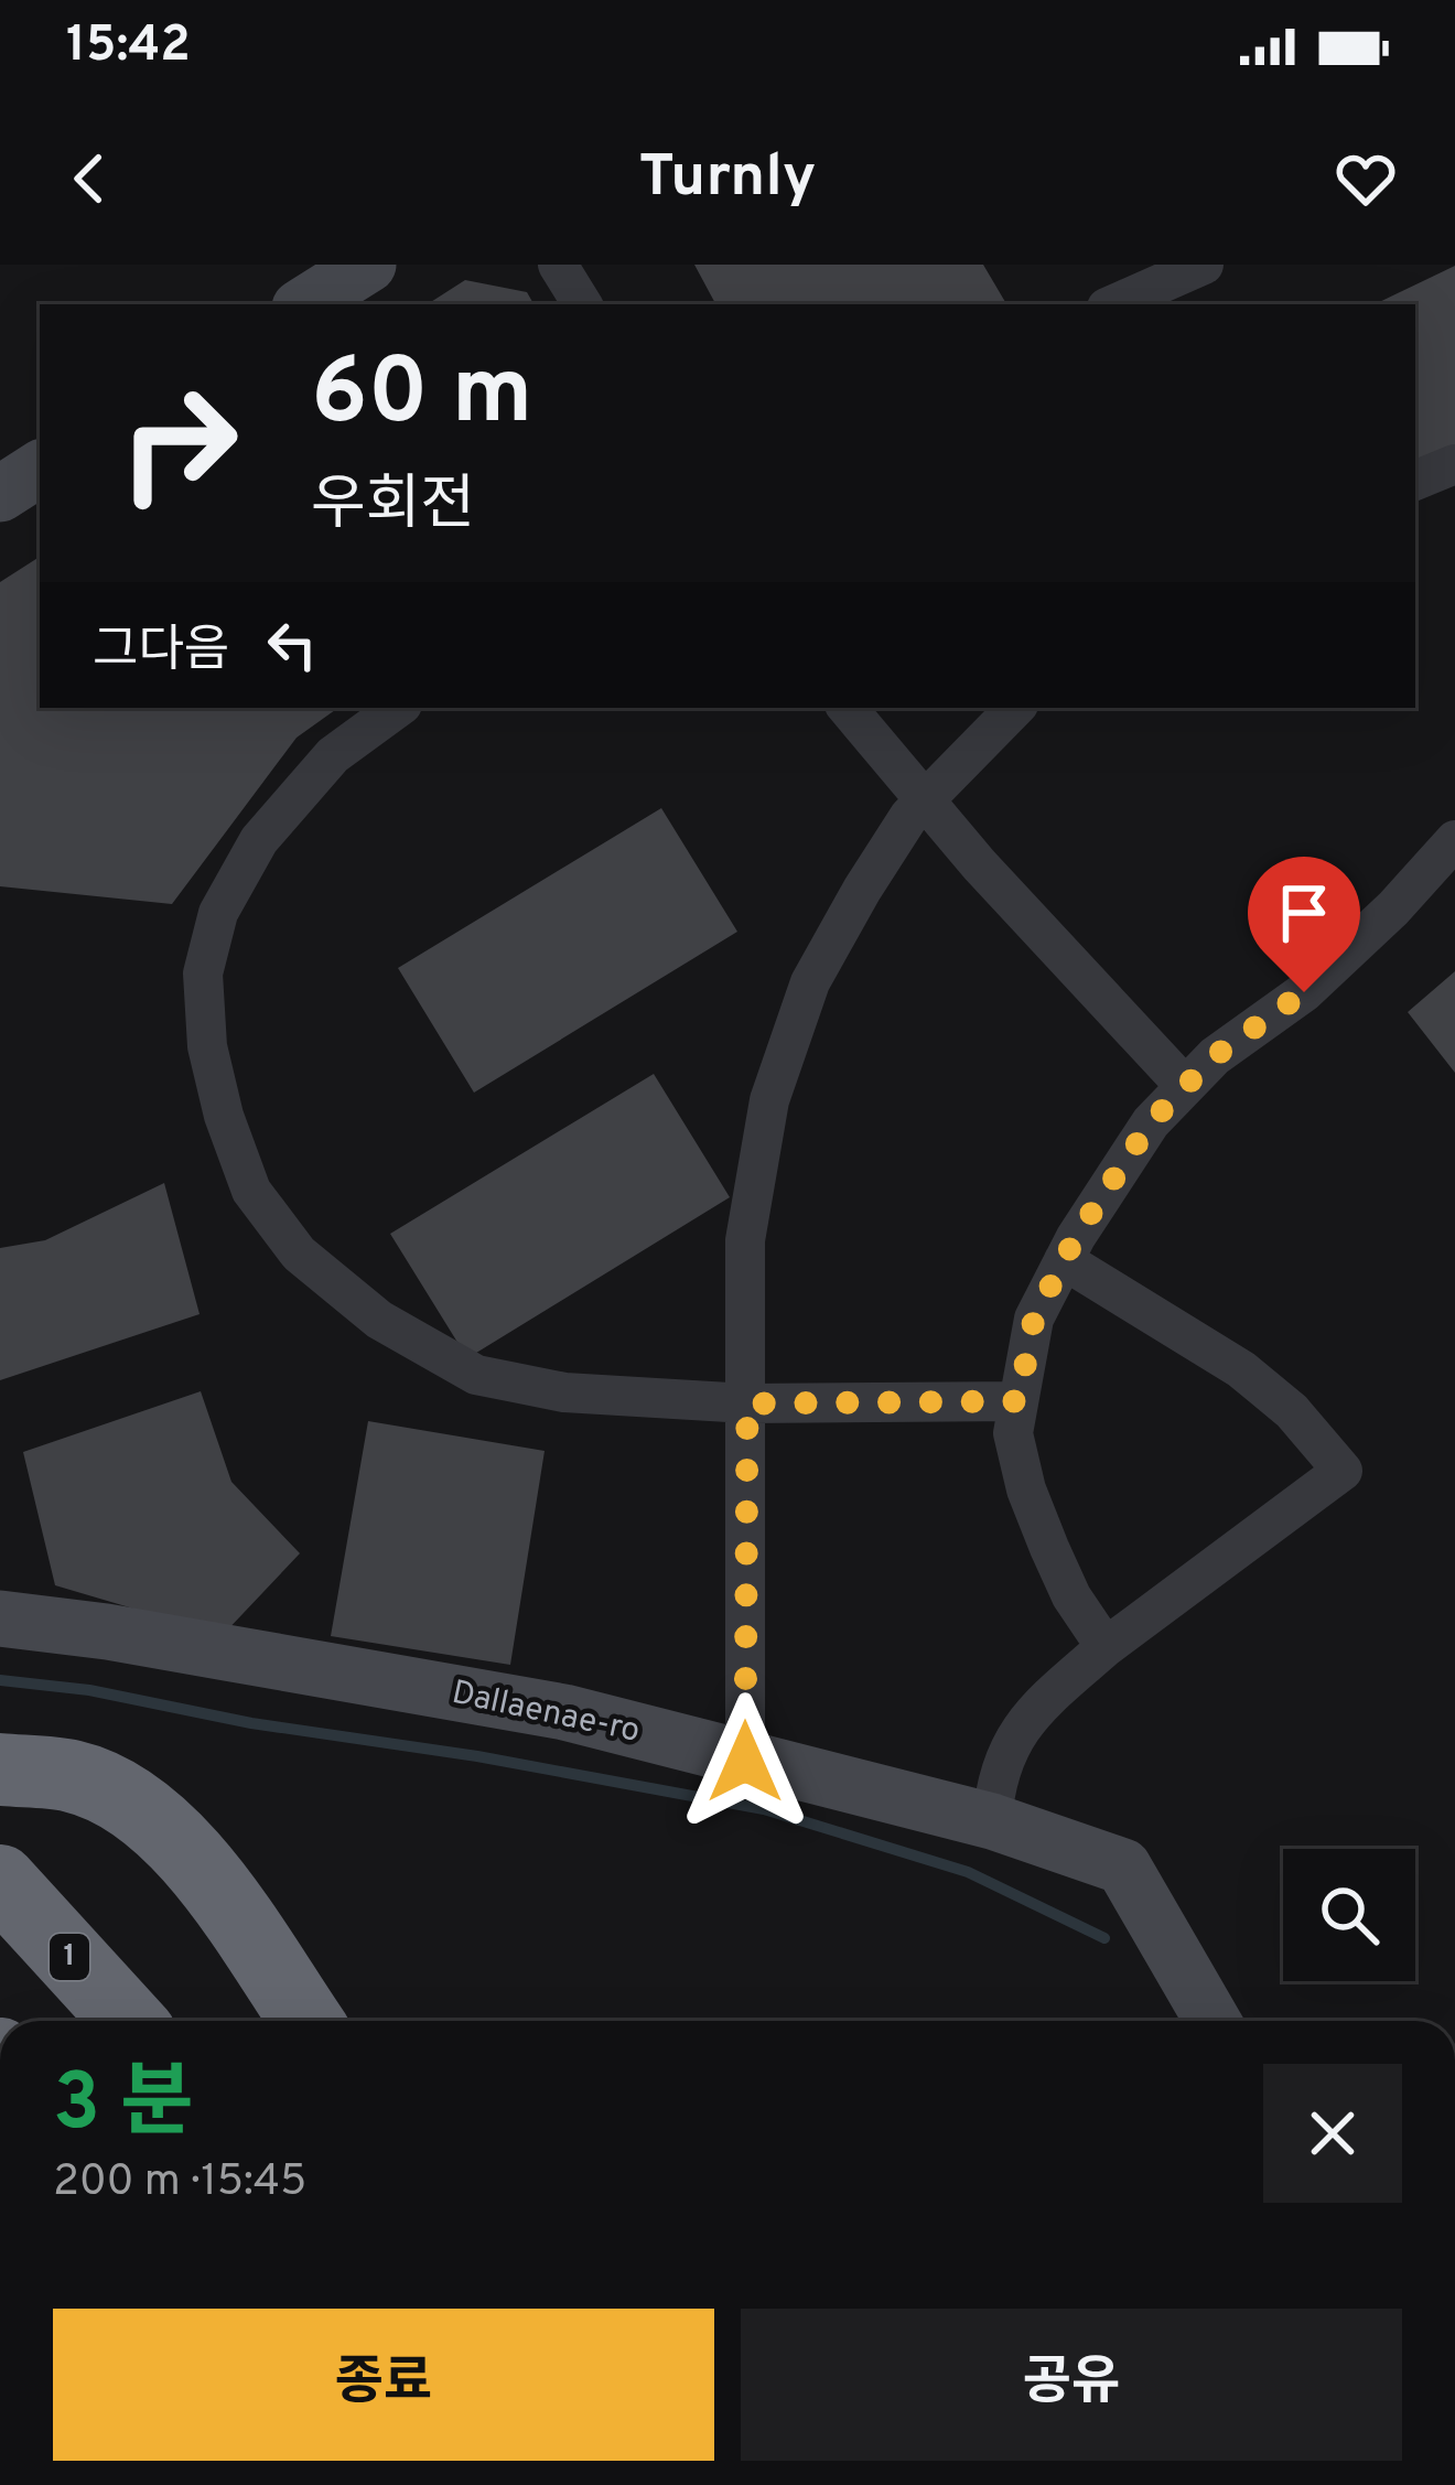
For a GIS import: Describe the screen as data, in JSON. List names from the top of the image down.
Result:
{
  "streets": {
    "highway": ["1"],
    "street": ["Dallaenae-ro"]
  },
  "page": {
    "status": "15:42",
    "header": "Turnly",
    "turn": ["60 m", "우회전"],
    "then": "그다음",
    "heading": ["3 분", "200 m · 15:45"],
    "buttons": ["종료", "공유"]
  }
}
